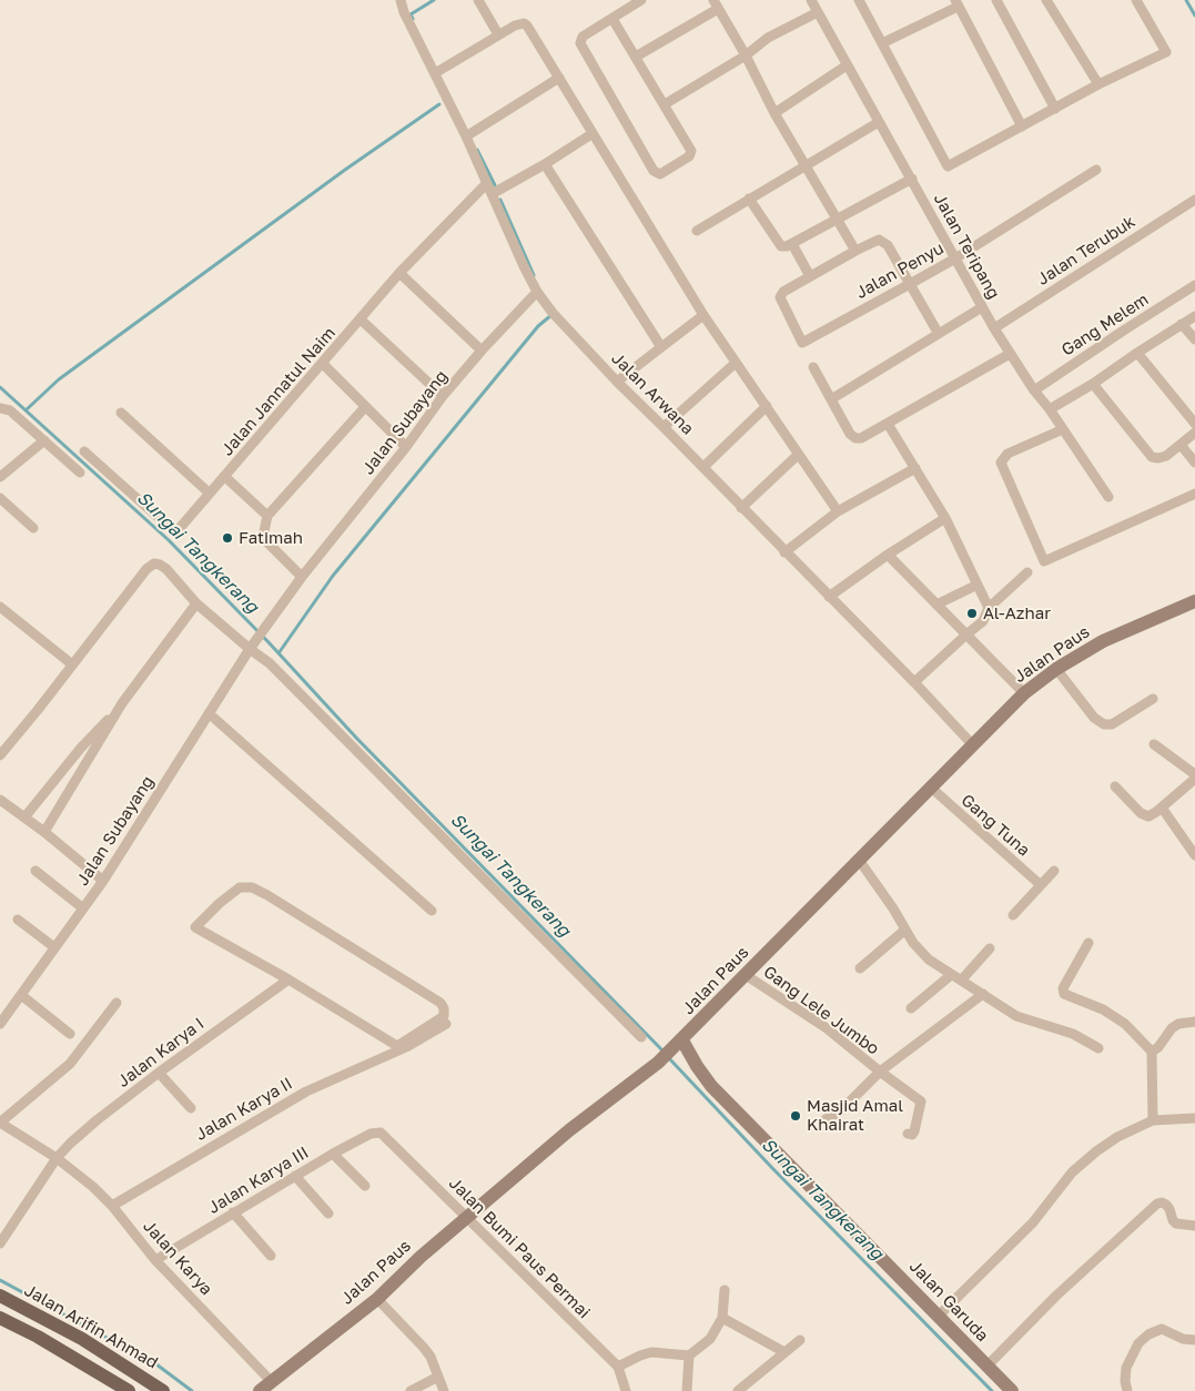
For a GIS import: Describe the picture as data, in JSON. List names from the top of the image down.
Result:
{
  "streets": {
    "main road": ["Jalan Paus", "Jalan Garuda", "Jalan Arifin Ahmad"],
    "street": [
      "Jalan Teripang",
      "Jalan Terubuk",
      "Jalan Penyu",
      "Gang Melem",
      "Jalan Jannatul Naim",
      "Jalan Arwana",
      "Jalan Subayang",
      "Gang Tuna",
      "Gang Lele Jumbo",
      "Jalan Karya I",
      "Jalan Karya II",
      "Jalan Karya III",
      "Jalan Bumi Paus Permai",
      "Jalan Karya"
    ]
  },
  "crossings": [
    ["Jalan Teripang", "Jalan Terubuk"],
    ["Jalan Teripang", "Jalan Penyu"],
    ["Jalan Teripang", "Gang Melem"],
    ["Jalan Jannatul Naim", "Jalan Arwana"],
    ["Jalan Arwana", "Jalan Subayang"],
    ["Jalan Arwana", "Jalan Paus"],
    ["Jalan Paus", "Gang Tuna"],
    ["Jalan Paus", "Gang Lele Jumbo"],
    ["Jalan Paus", "Jalan Bumi Paus Permai"],
    ["Jalan Paus", "Jalan Karya"],
    ["Jalan Paus", "Jalan Garuda"],
    ["Jalan Karya I", "Jalan Karya"],
    ["Jalan Karya II", "Jalan Karya"],
    ["Jalan Karya III", "Jalan Bumi Paus Permai"],
    ["Jalan Karya III", "Jalan Karya"]
  ],
  "water": ["Sungai Tangkerang"],
  "places": ["Fatimah", "Al-Azhar", "Masjid Amal Khairat"]
}
